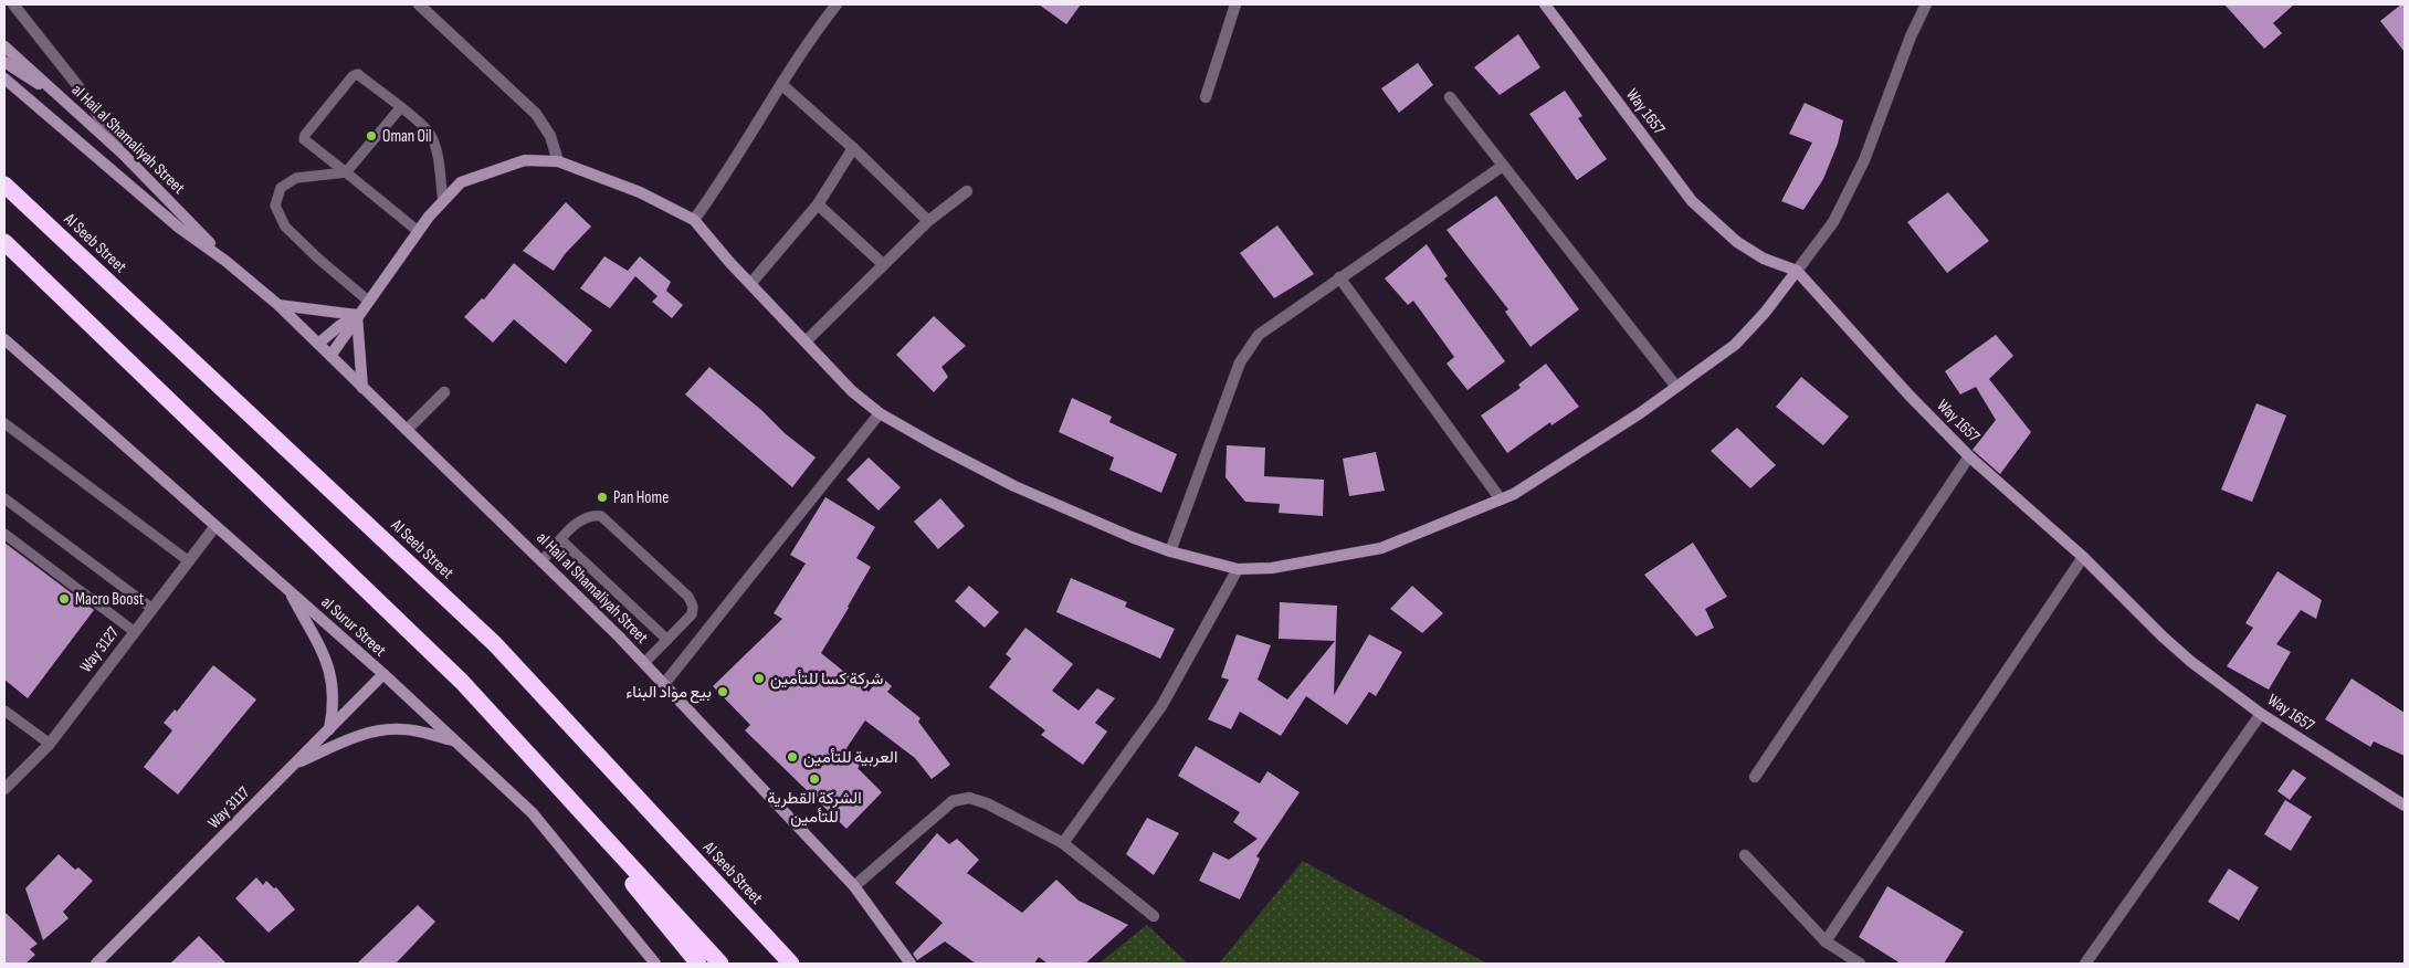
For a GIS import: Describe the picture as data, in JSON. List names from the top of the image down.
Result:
{
  "streets": {
    "highway": ["Al Seeb Street"],
    "street": [
      "Way 1657",
      "al Hail al Shamaliyah Street",
      "al Surur Street",
      "Way 3127",
      "Way 3117"
    ]
  },
  "crossings": [
    ["al Surur Street", "Way 3127"],
    ["al Surur Street", "Way 3117"]
  ],
  "places": [
    "Oman Oil",
    "Pan Home",
    "Macro Boost",
    "شركة كسا للتأمين",
    "بيع مواد البناء",
    "العربية للتأمين",
    "الشركة القطرية للتأمين"
  ]
}
